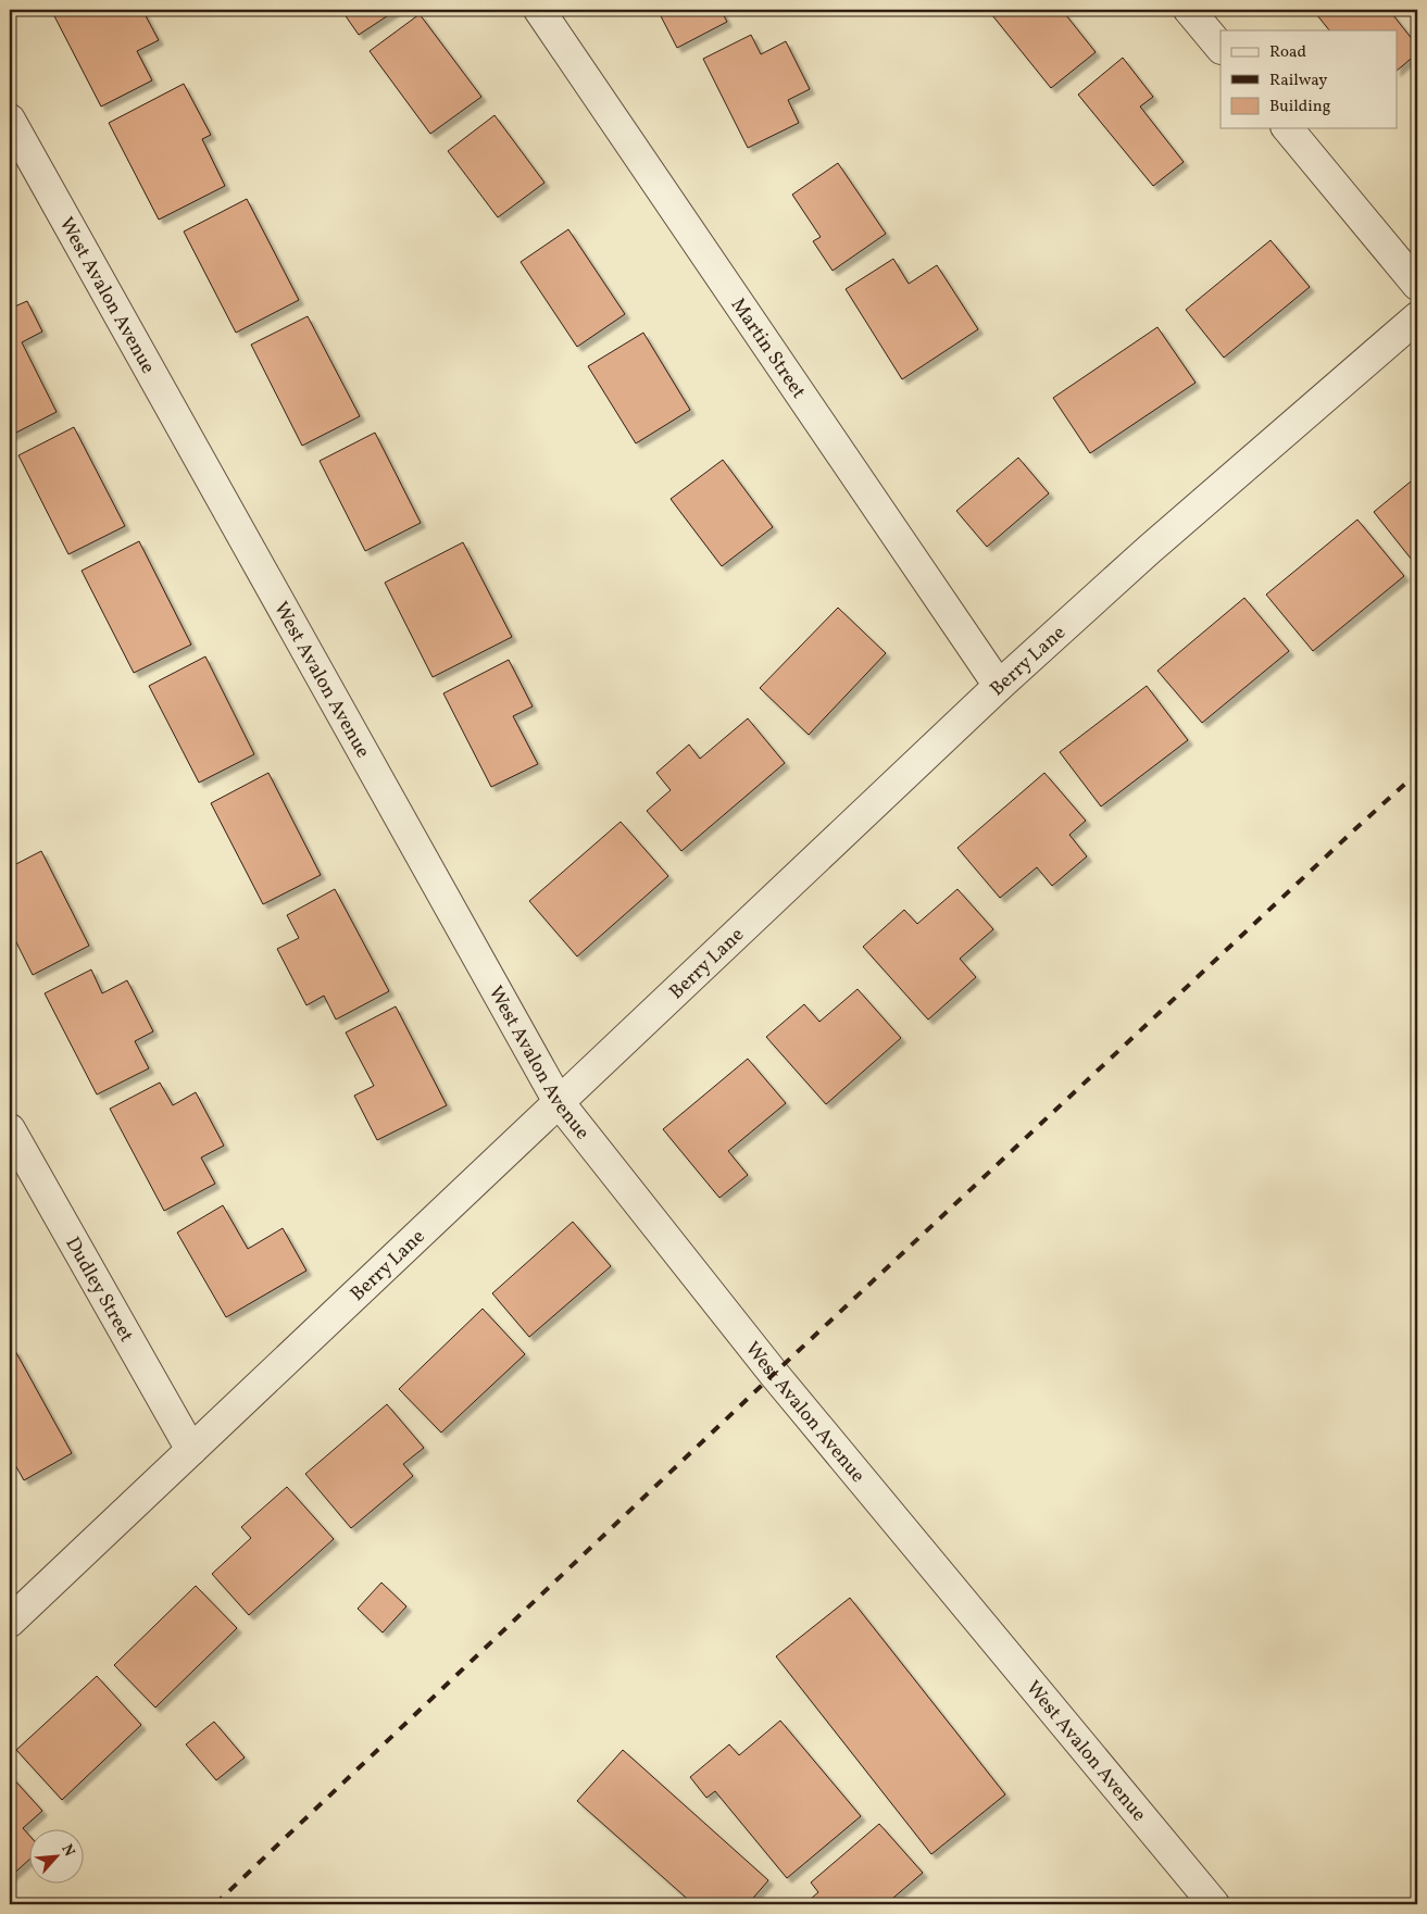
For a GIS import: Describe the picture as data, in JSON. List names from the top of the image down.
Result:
{
  "streets": {
    "street": [
      "West Avalon Avenue",
      "Martin Street",
      "Berry Lane",
      "Dudley Street"
    ]
  },
  "crossings": [
    ["West Avalon Avenue", "Berry Lane"],
    ["Martin Street", "Berry Lane"],
    ["Berry Lane", "Dudley Street"]
  ],
  "legend": ["Road", "Railway", "Building"],
  "north": "top right"
}
